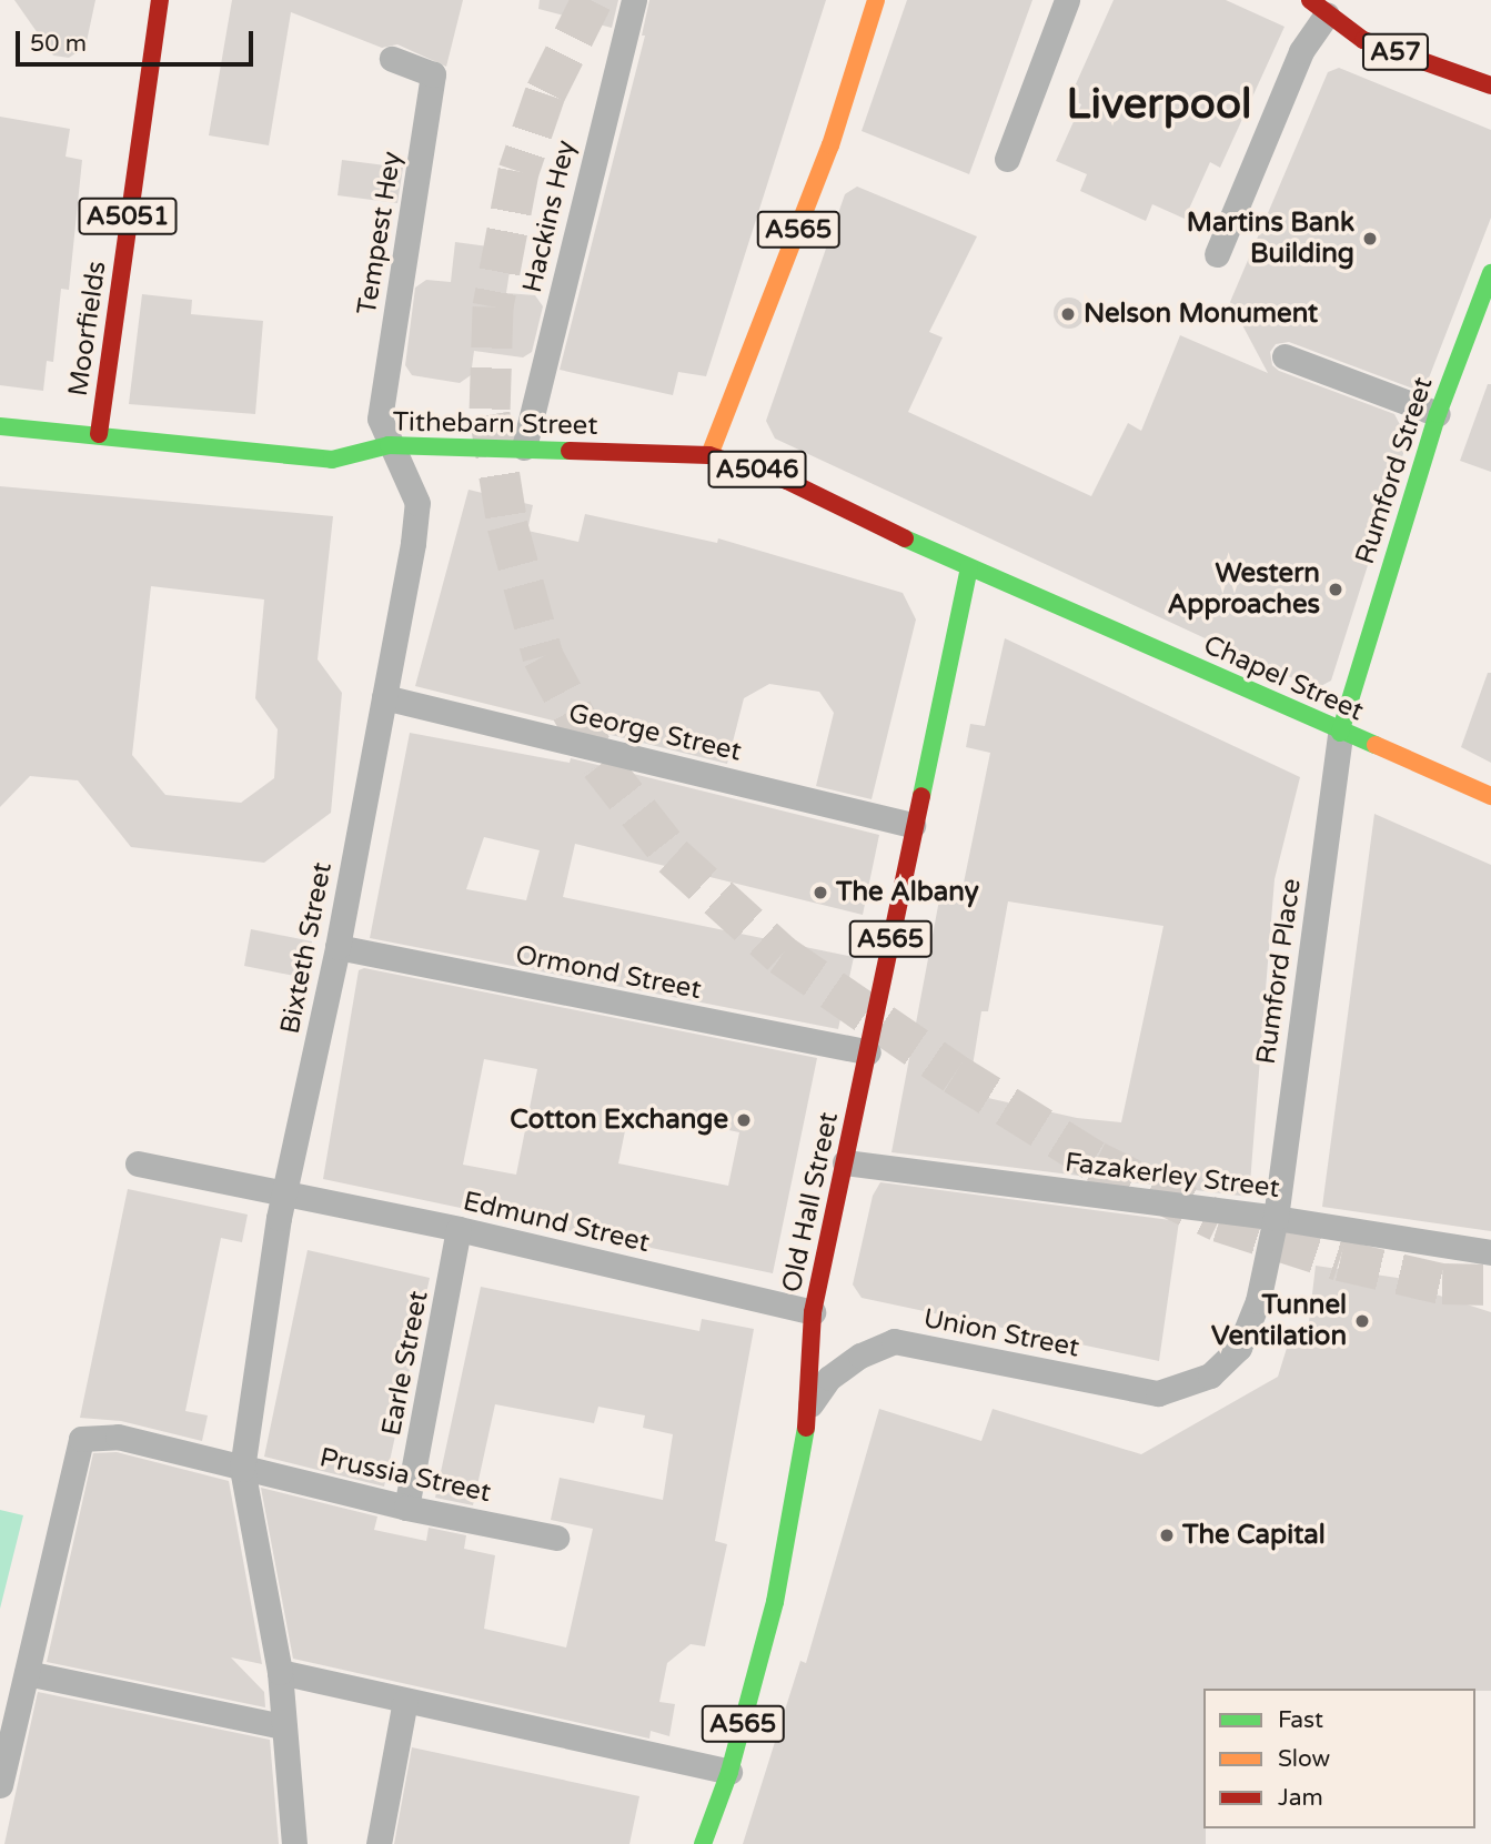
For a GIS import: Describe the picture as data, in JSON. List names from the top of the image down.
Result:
{
  "streets": {
    "main road": [
      "A57",
      "A5051",
      "A565",
      "Moorfields",
      "Tithebarn Street",
      "A5046",
      "Rumford Street",
      "Chapel Street",
      "Old Hall Street"
    ],
    "street": [
      "Hackins Hey",
      "Tempest Hey",
      "George Street",
      "Bixteth Street",
      "Rumford Place",
      "Ormond Street",
      "Fazakerley Street",
      "Edmund Street",
      "Union Street",
      "Earle Street",
      "Prussia Street"
    ]
  },
  "crossings": [
    ["Hackins Hey", "Tithebarn Street"],
    ["A565", "Tithebarn Street"],
    ["Tempest Hey", "Tithebarn Street"],
    ["Tempest Hey", "Bixteth Street"],
    ["Moorfields", "Tithebarn Street"],
    ["Tithebarn Street", "Chapel Street"],
    ["Tithebarn Street", "Bixteth Street"],
    ["Tithebarn Street", "Old Hall Street"],
    ["Rumford Street", "Chapel Street"],
    ["Rumford Street", "Rumford Place"],
    ["Chapel Street", "Rumford Place"],
    ["Chapel Street", "Old Hall Street"],
    ["George Street", "Bixteth Street"],
    ["George Street", "Old Hall Street"],
    ["Bixteth Street", "Ormond Street"],
    ["Bixteth Street", "Edmund Street"],
    ["Bixteth Street", "Prussia Street"],
    ["Rumford Place", "Fazakerley Street"],
    ["Rumford Place", "Union Street"],
    ["Ormond Street", "Old Hall Street"],
    ["Fazakerley Street", "Old Hall Street"],
    ["Old Hall Street", "Edmund Street"],
    ["Old Hall Street", "Union Street"],
    ["Edmund Street", "Earle Street"],
    ["Earle Street", "Prussia Street"]
  ],
  "districts": ["Liverpool"],
  "places": [
    "Martins Bank Building",
    "Nelson Monument",
    "Western Approaches",
    "The Albany",
    "Cotton Exchange",
    "Tunnel Ventilation",
    "The Capital"
  ],
  "legend": ["Fast", "Slow", "Jam"],
  "scale_bar": "50 m"
}
